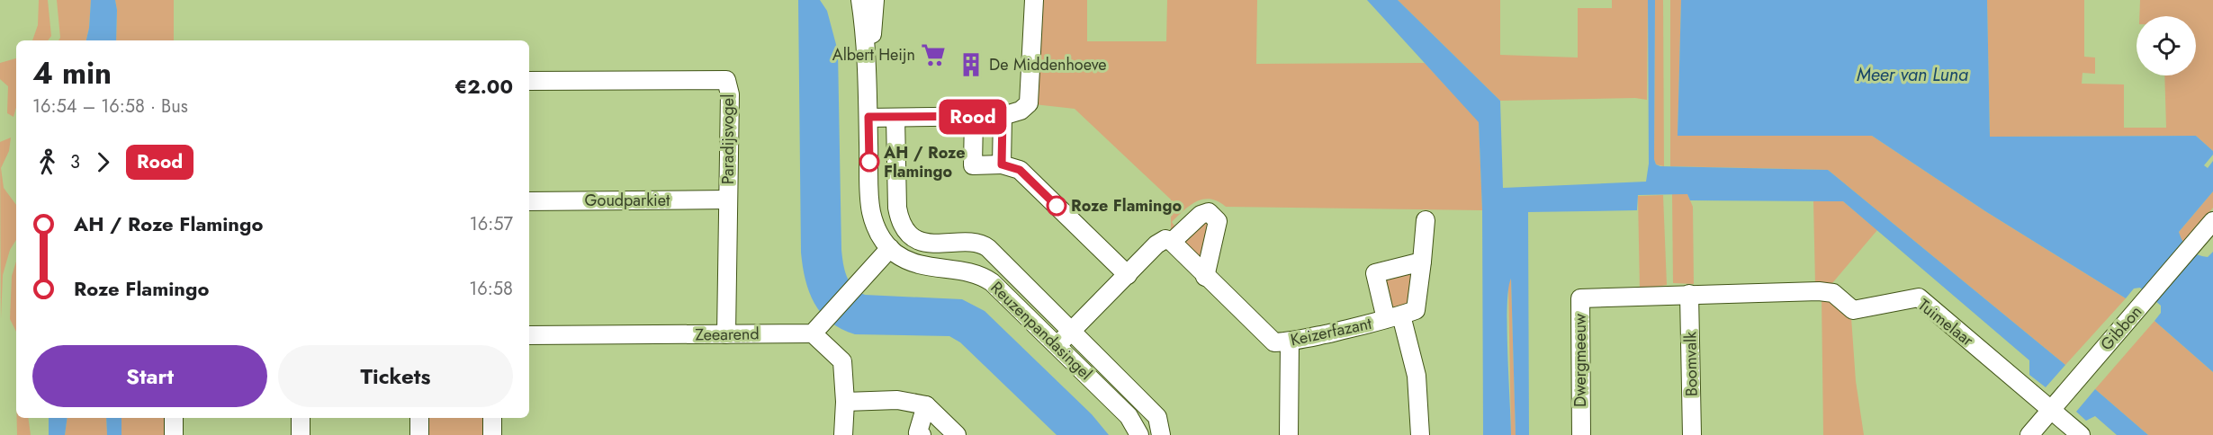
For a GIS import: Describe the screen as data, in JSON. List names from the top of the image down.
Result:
{
  "streets": {
    "street": [
      "Paradijsvogel",
      "Goudparkiet",
      "Tuimelaar",
      "Gibbon",
      "Reuzenpandasingel",
      "Keizerfazant",
      "Zeearend",
      "Dwergmeeuw",
      "Boomvalk"
    ]
  },
  "crossings": [
    ["Paradijsvogel", "Goudparkiet"],
    ["Paradijsvogel", "Zeearend"],
    ["Tuimelaar", "Gibbon"],
    ["Tuimelaar", "Dwergmeeuw"],
    ["Tuimelaar", "Boomvalk"],
    ["Dwergmeeuw", "Boomvalk"]
  ],
  "water": ["Meer van Luna"],
  "places": {
    "supermarket": ["Albert Heijn"],
    "building": ["De Middenhoeve"],
    "other": ["AH / Roze Flamingo", "Roze Flamingo"]
  },
  "lines": ["bus line Rood"],
  "page": {
    "on_map": "Rood",
    "heading": ["4 min", "16:54 – 16:58 · Bus", "€2.00"],
    "legs": ["3", "Rood"],
    "list": [
      {
        "name": "AH / Roze Flamingo",
        "value": "16:57"
      },
      {
        "name": "Roze Flamingo",
        "value": "16:58"
      }
    ],
    "buttons": ["Start", "Tickets"]
  }
}
